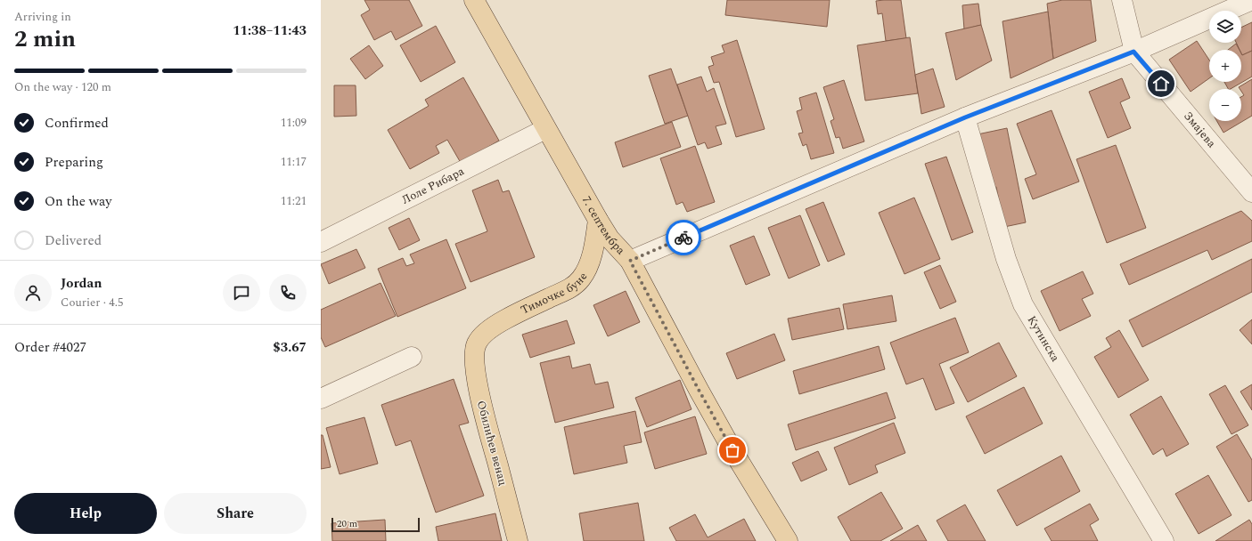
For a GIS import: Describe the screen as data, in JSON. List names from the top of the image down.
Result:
{
  "streets": {
    "main road": ["7. септембра", "Тимочке буне", "Обилићев венац"],
    "street": ["Змајева", "Лоле Рибара", "Кутинска"]
  },
  "crossings": [
    ["Лоле Рибара", "7. септембра"],
    ["7. септембра", "Тимочке буне"],
    ["Тимочке буне", "Обилићев венац"]
  ],
  "scale_bar": "20 m",
  "page": {
    "heading": ["2 min", "Arriving in", "11:38–11:43"],
    "panel": [
      "Jordan",
      "Courier · 4.5",
      "Order #4027",
      "$3.67"
    ],
    "map_buttons": ["+", "−"],
    "bar": "On the way · 120 m",
    "list": [
      ["Confirmed", "11:09"],
      ["Preparing", "11:17"],
      ["On the way", "11:21"],
      "Delivered"
    ],
    "buttons": ["Help", "Share"],
    "scale": "20 m"
  }
}
